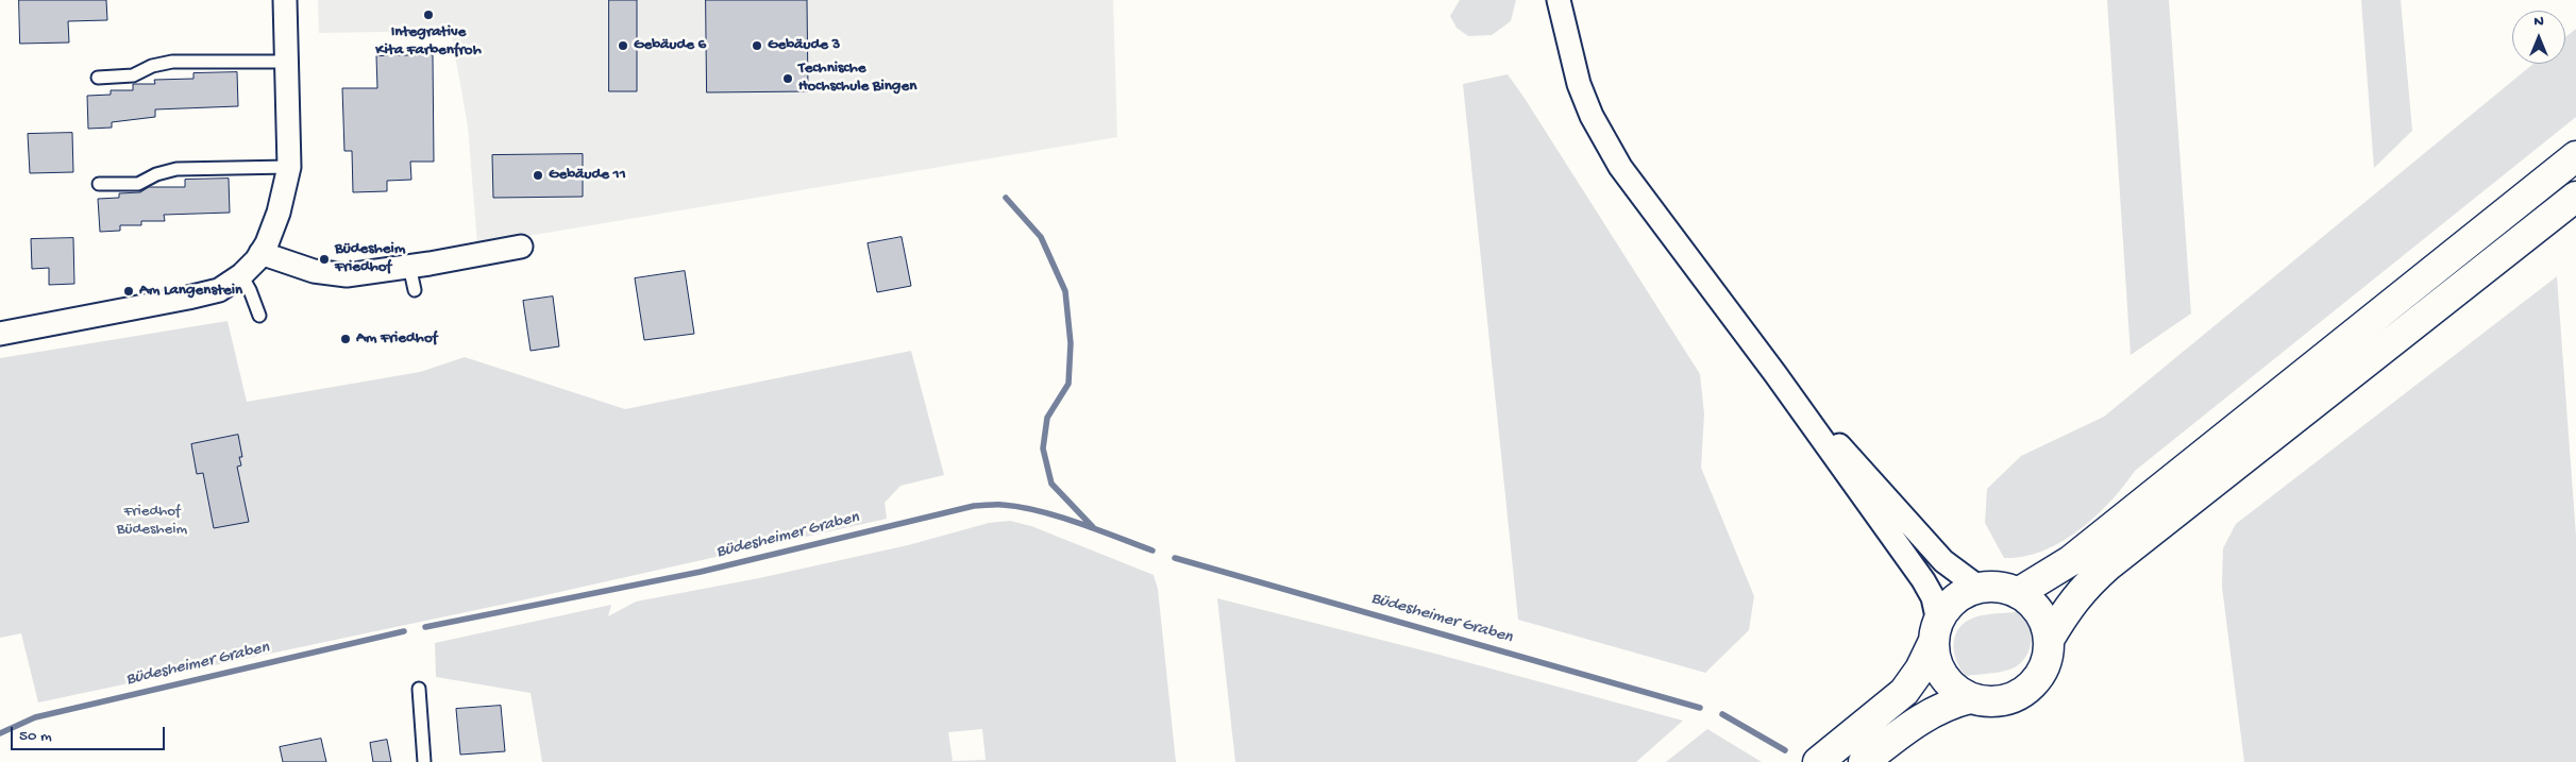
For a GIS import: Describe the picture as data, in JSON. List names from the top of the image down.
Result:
{
  "water": ["Büdesheimer Graben"],
  "parks": ["Friedhof Büdesheim"],
  "places": [
    "Integrative Kita Farbenfroh",
    "Gebäude 6",
    "Gebäude 3",
    "Technische Hochschule Bingen",
    "Gebäude 11",
    "Büdesheim Friedhof",
    "Am Langenstein",
    "Am Friedhof"
  ],
  "scale_bar": "50 m",
  "north": "top"
}
